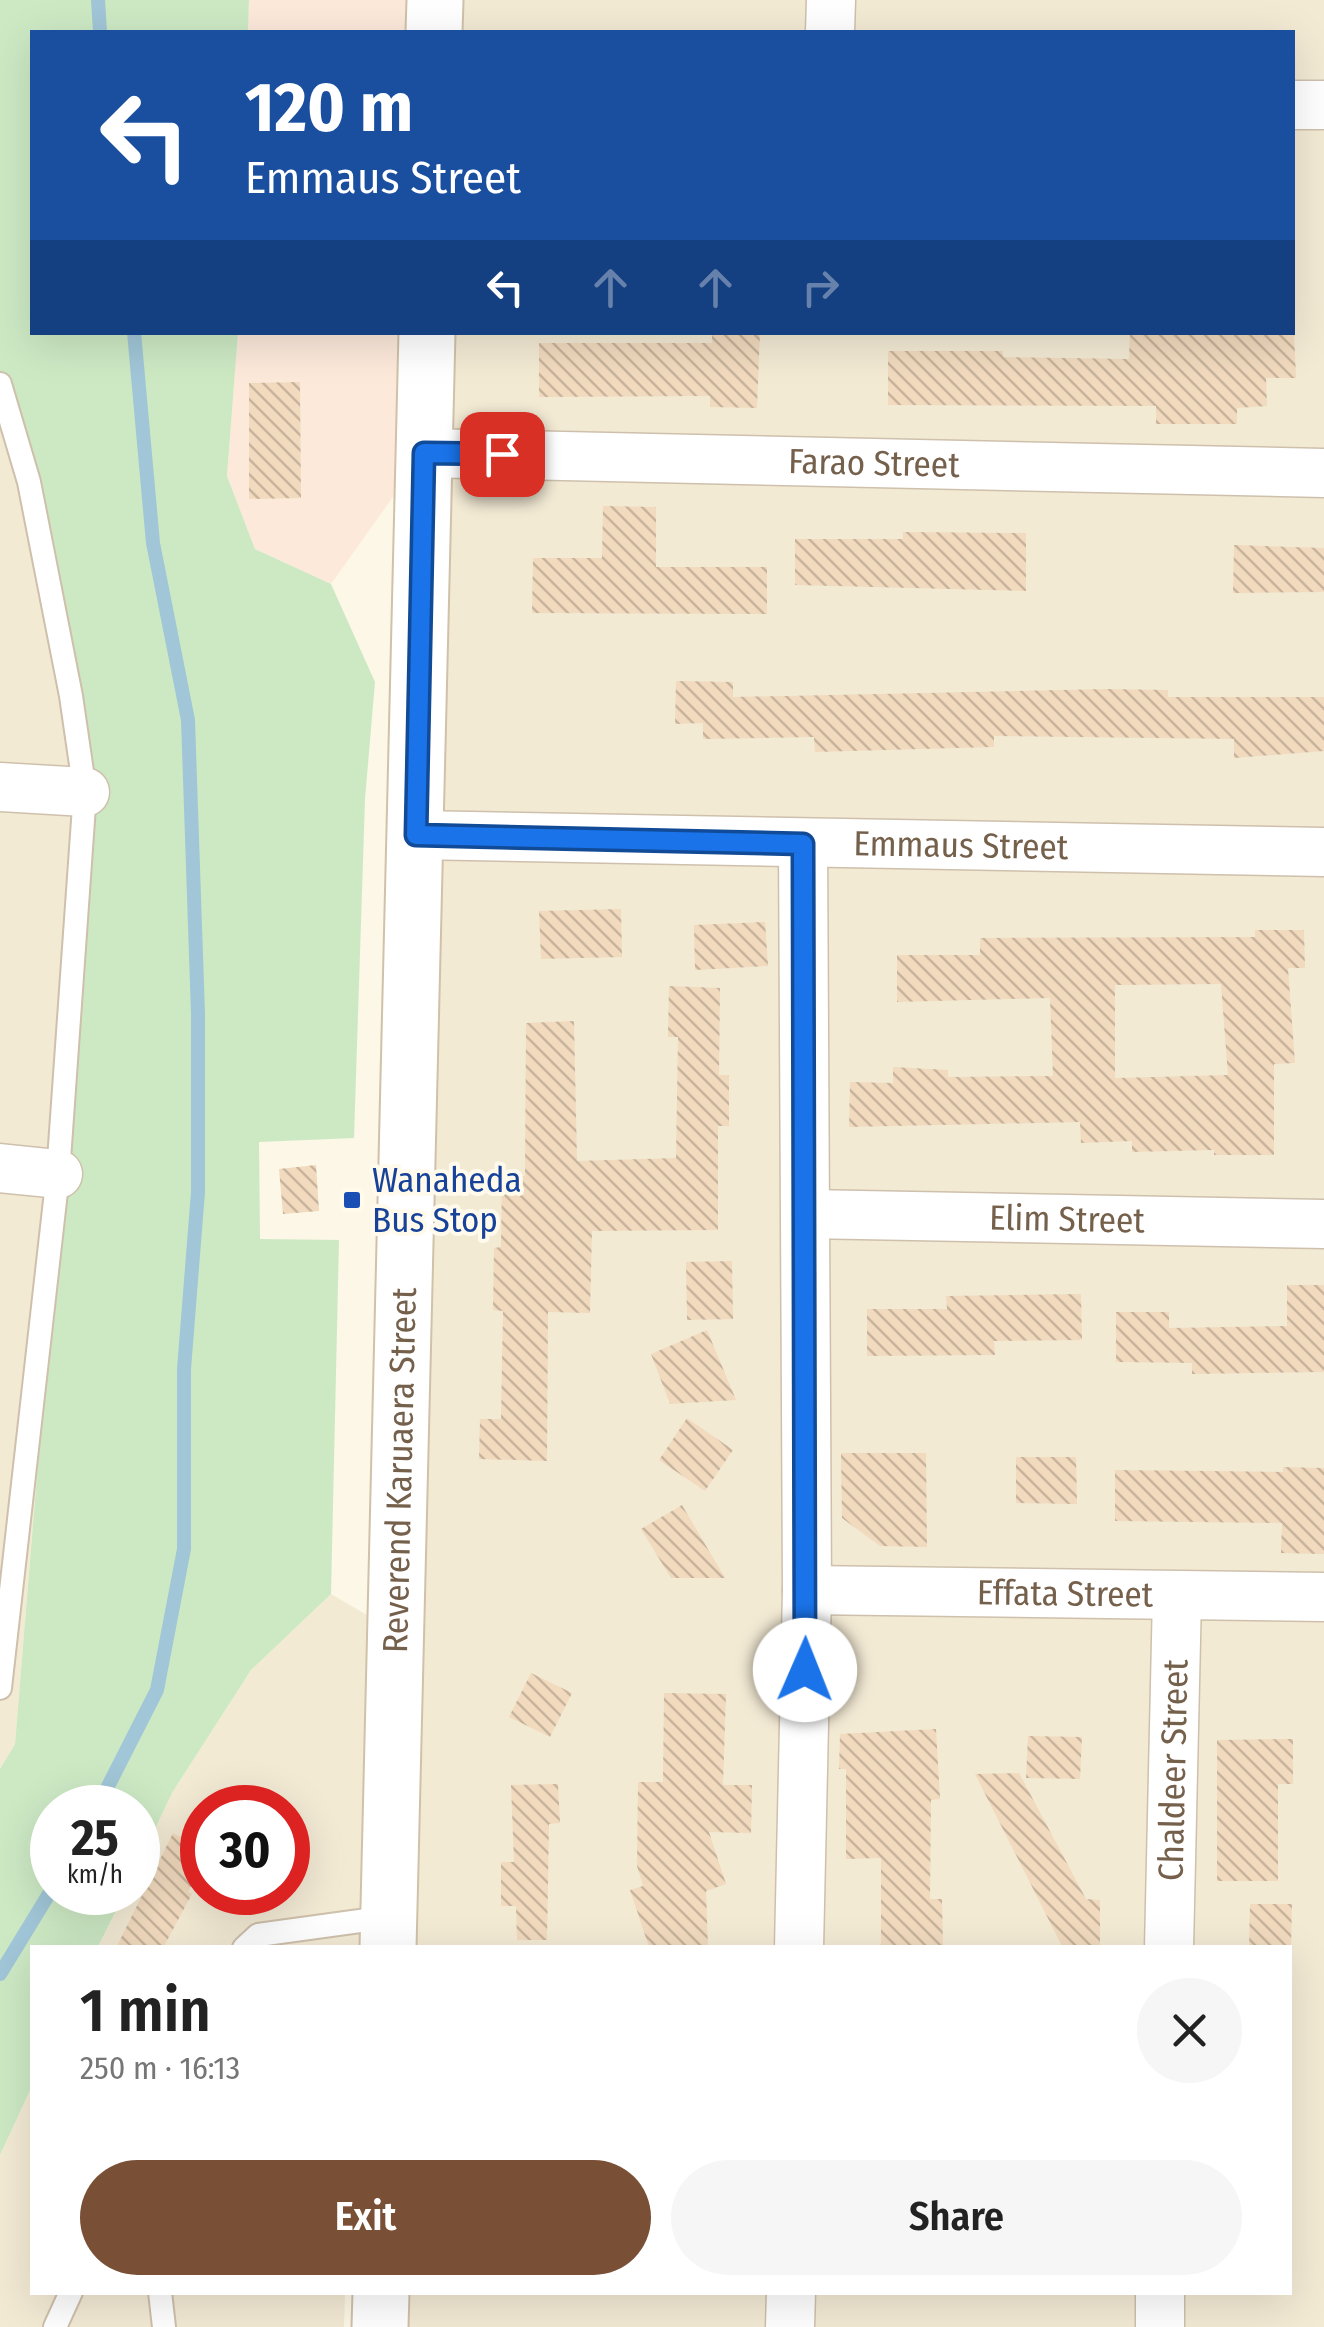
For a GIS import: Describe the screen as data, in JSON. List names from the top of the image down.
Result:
{
  "streets": {
    "street": [
      "Farao Street",
      "Emmaus Street",
      "Elim Street",
      "Reverend Karuaera Street",
      "Effata Street",
      "Chaldeer Street"
    ]
  },
  "crossings": [
    ["Farao Street", "Reverend Karuaera Street"],
    ["Emmaus Street", "Reverend Karuaera Street"],
    ["Effata Street", "Chaldeer Street"]
  ],
  "places": {
    "transit": ["Wanaheda Bus Stop"]
  },
  "page": {
    "turn": ["120 m", "Emmaus Street"],
    "speed": "25 km/h",
    "limit": "30",
    "heading": ["1 min", "250 m · 16:13"],
    "buttons": ["Exit", "Share"]
  }
}
